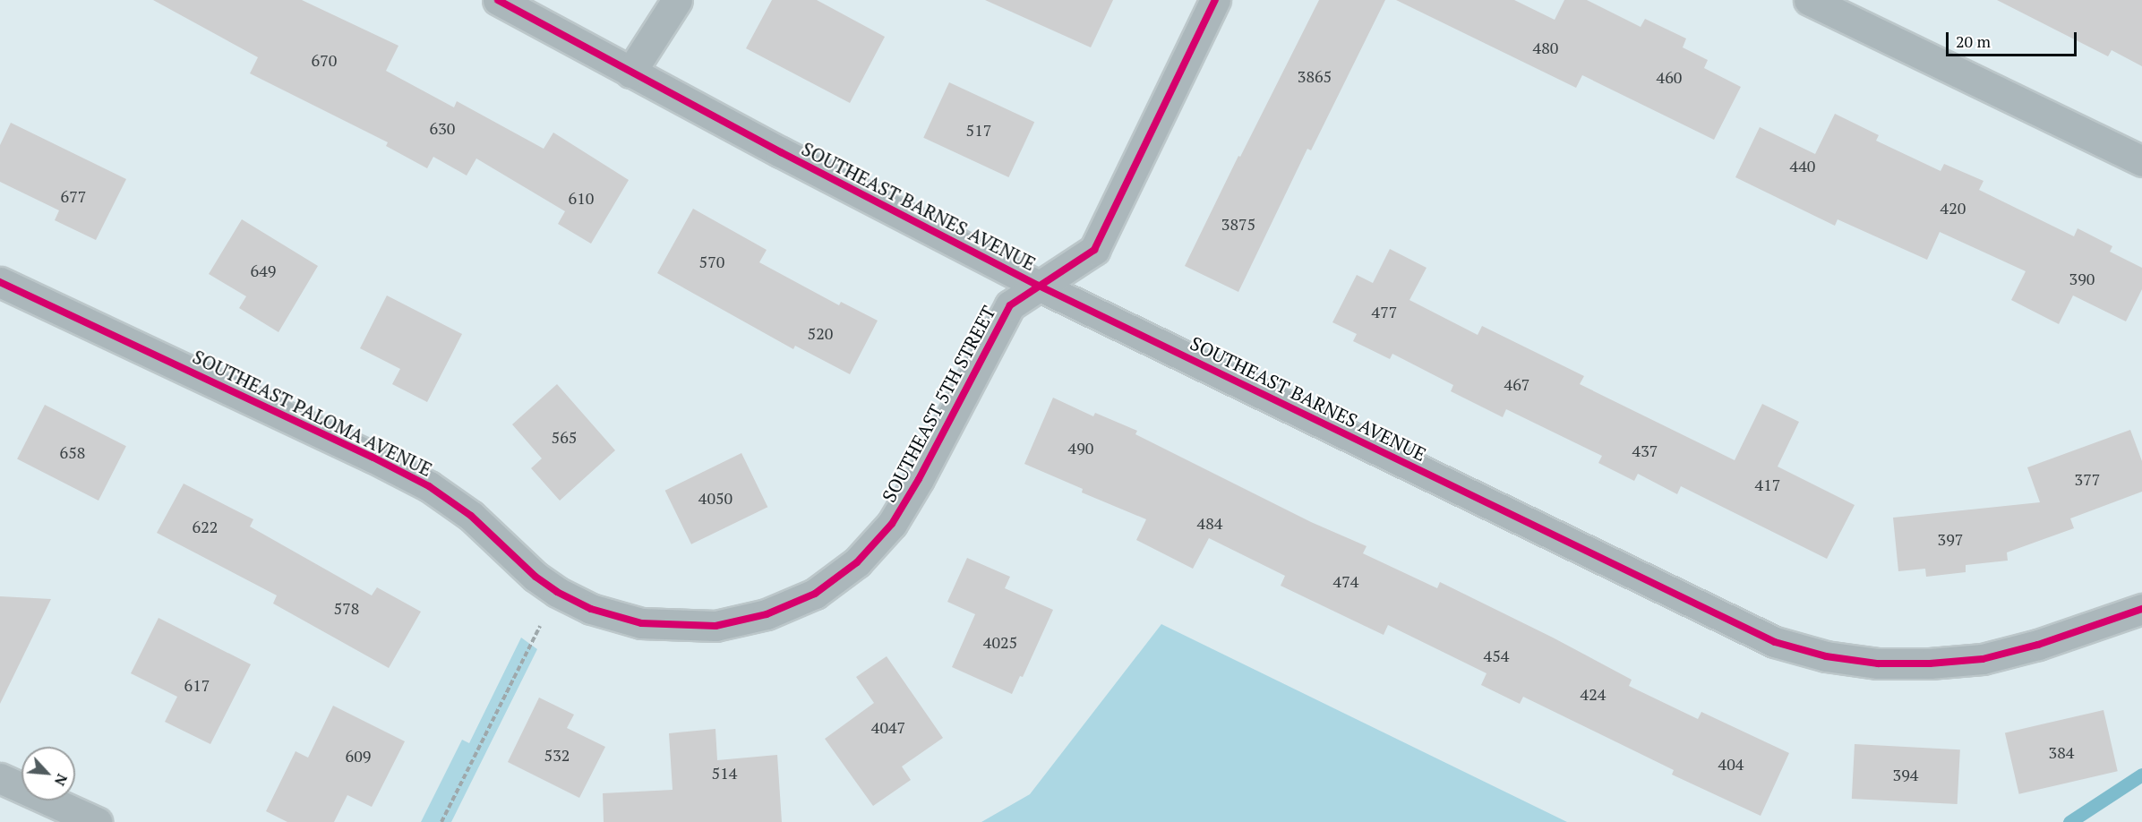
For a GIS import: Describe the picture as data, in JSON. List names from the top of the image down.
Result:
{
  "streets": {
    "street": ["SOUTHEAST BARNES AVENUE", "SOUTHEAST 5TH STREET", "SOUTHEAST PALOMA AVENUE"]
  },
  "crossings": [
    ["SOUTHEAST BARNES AVENUE", "SOUTHEAST 5TH STREET"],
    ["SOUTHEAST 5TH STREET", "SOUTHEAST PALOMA AVENUE"]
  ],
  "house_numbers": [
    "480",
    "670",
    "3865",
    "460",
    "630",
    "517",
    "440",
    "677",
    "610",
    "420",
    "3875",
    "570",
    "649",
    "390",
    "477",
    "520",
    "467",
    "565",
    "490",
    "437",
    "658",
    "377",
    "417",
    "4050",
    "484",
    "622",
    "397",
    "474",
    "578",
    "4025",
    "454",
    "617",
    "424",
    "4047",
    "384",
    "532",
    "609",
    "404",
    "514",
    "394"
  ],
  "scale_bar": "20 m",
  "north": "bottom right"
}
